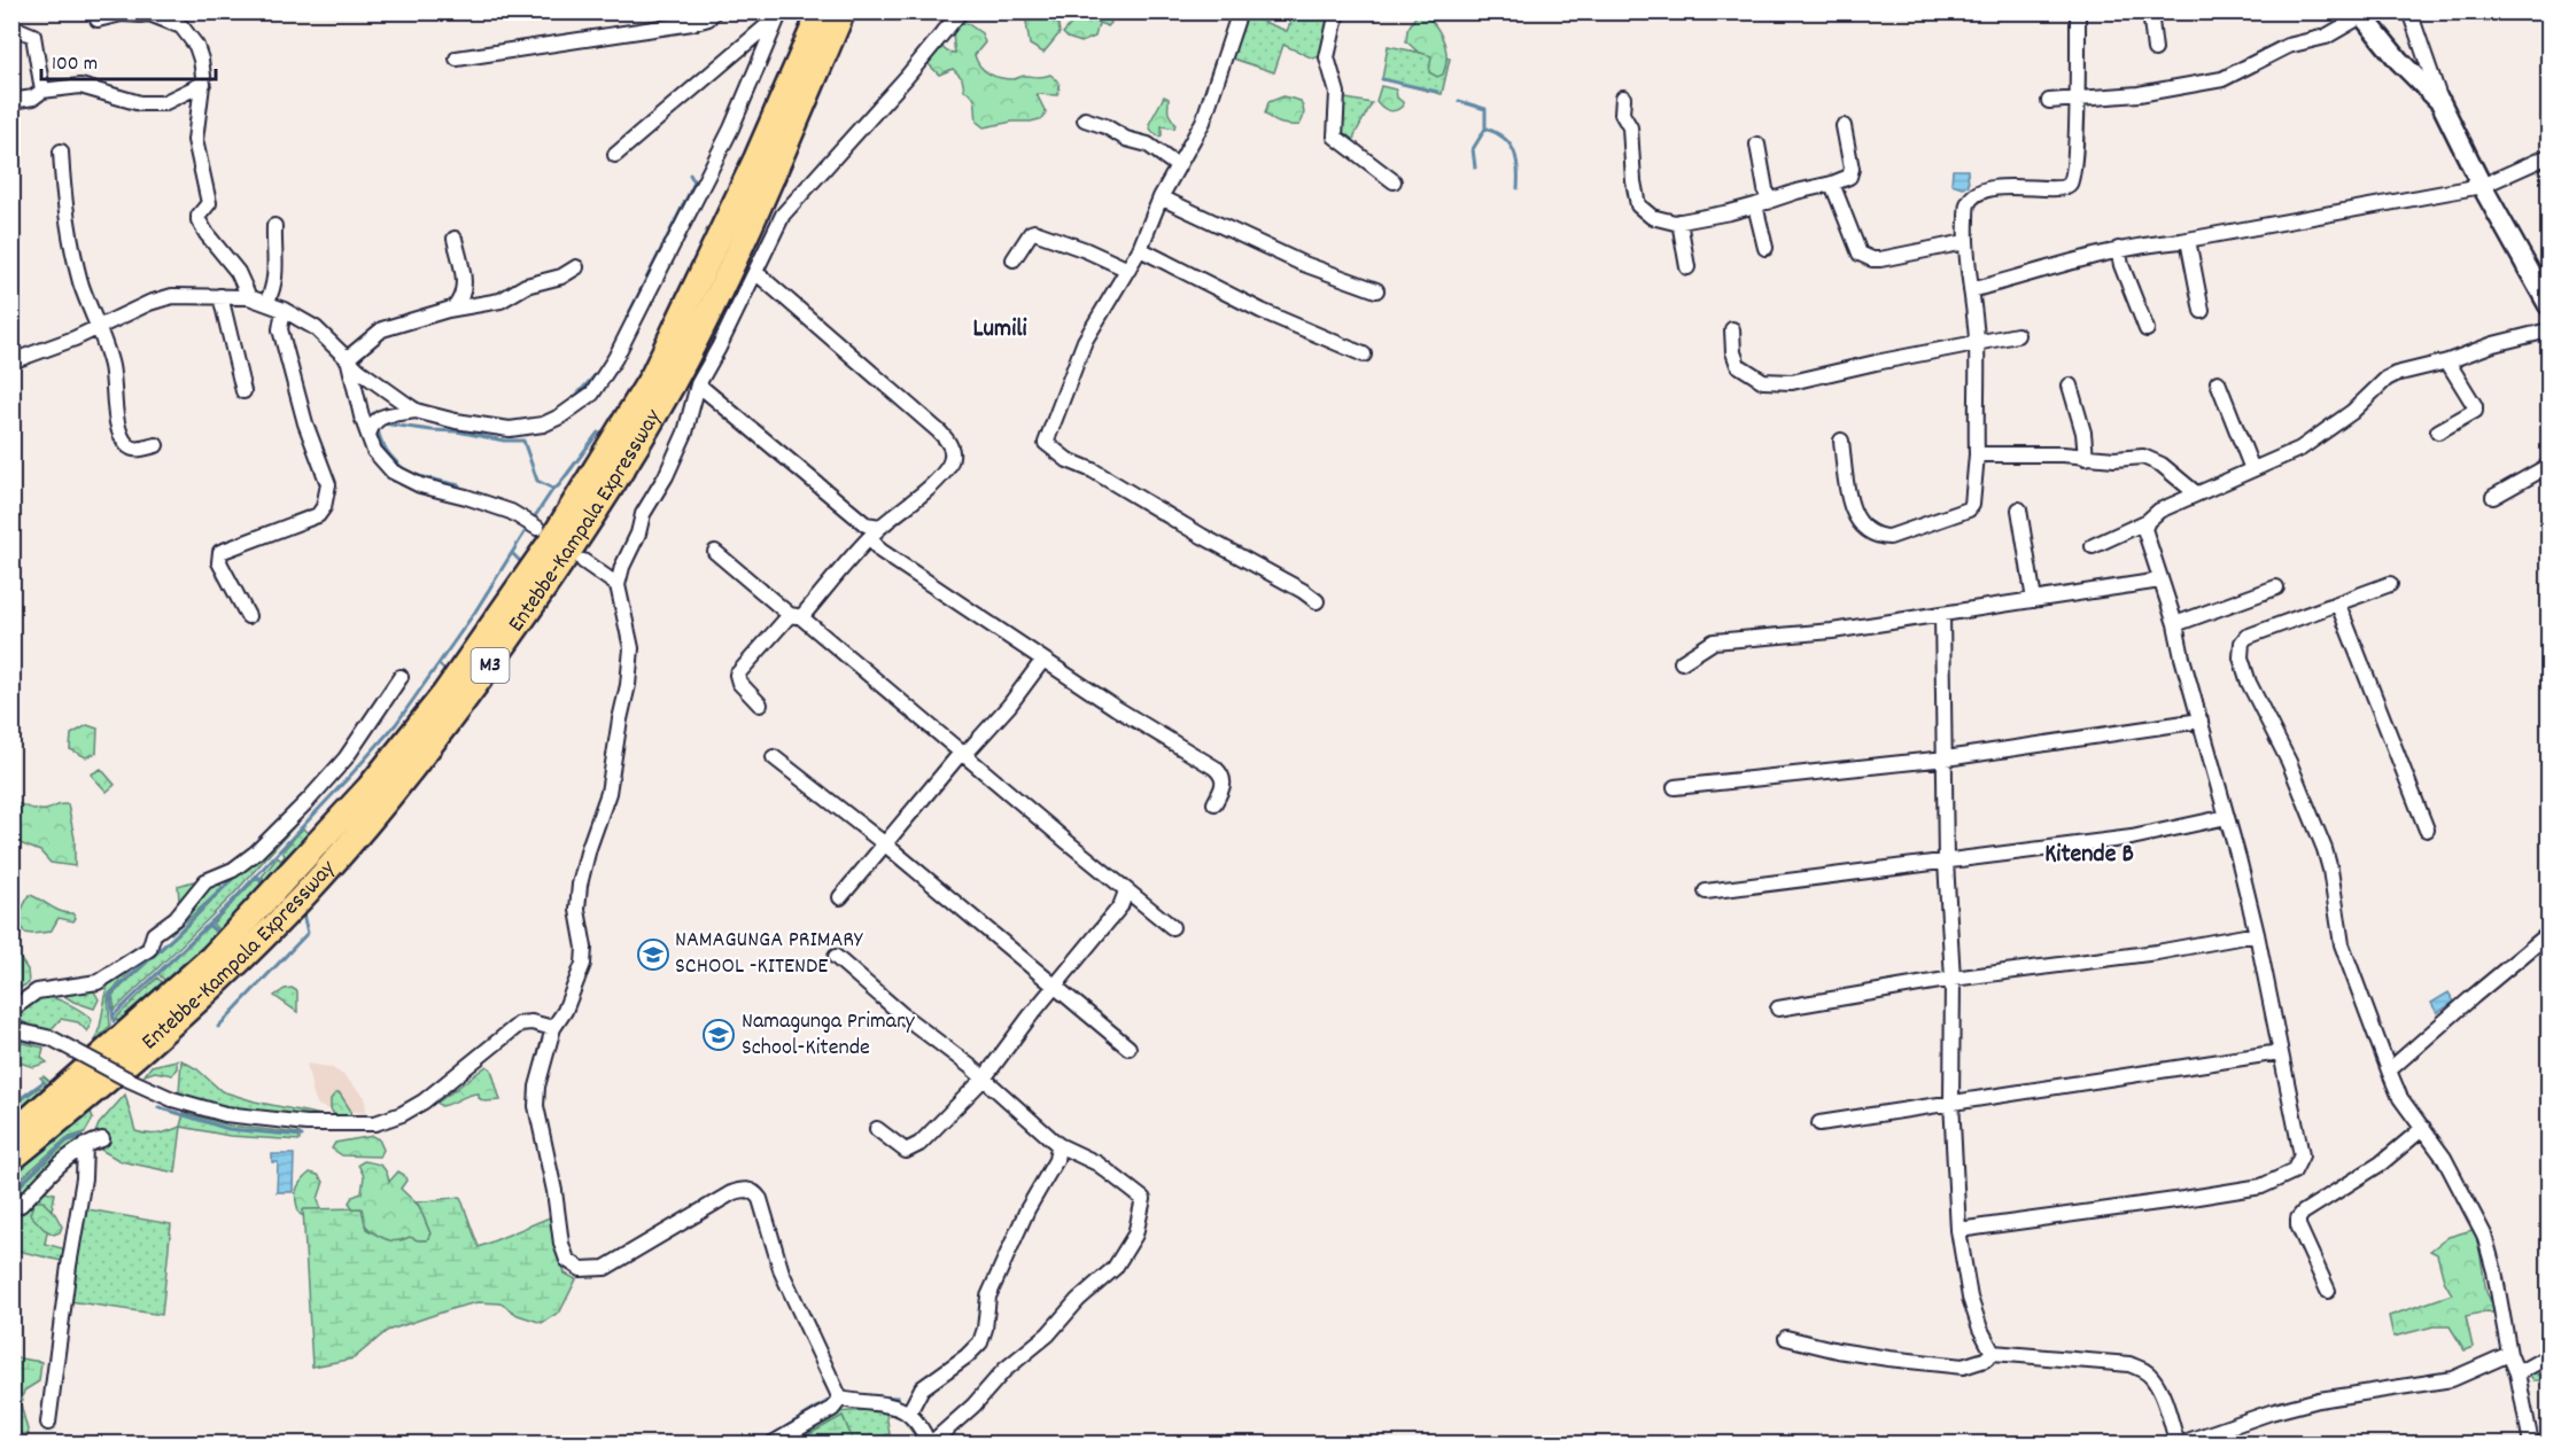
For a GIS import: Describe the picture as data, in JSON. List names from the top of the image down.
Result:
{
  "streets": {
    "highway": ["Entebbe-Kampala Expressway", "M3"]
  },
  "districts": ["Lumili", "Kitende B"],
  "places": {
    "school or university": ["NAMAGUNGA PRIMARY SCHOOL -KITENDE", "Namagunga Primary School-Kitende"]
  },
  "scale_bar": "100 m"
}
